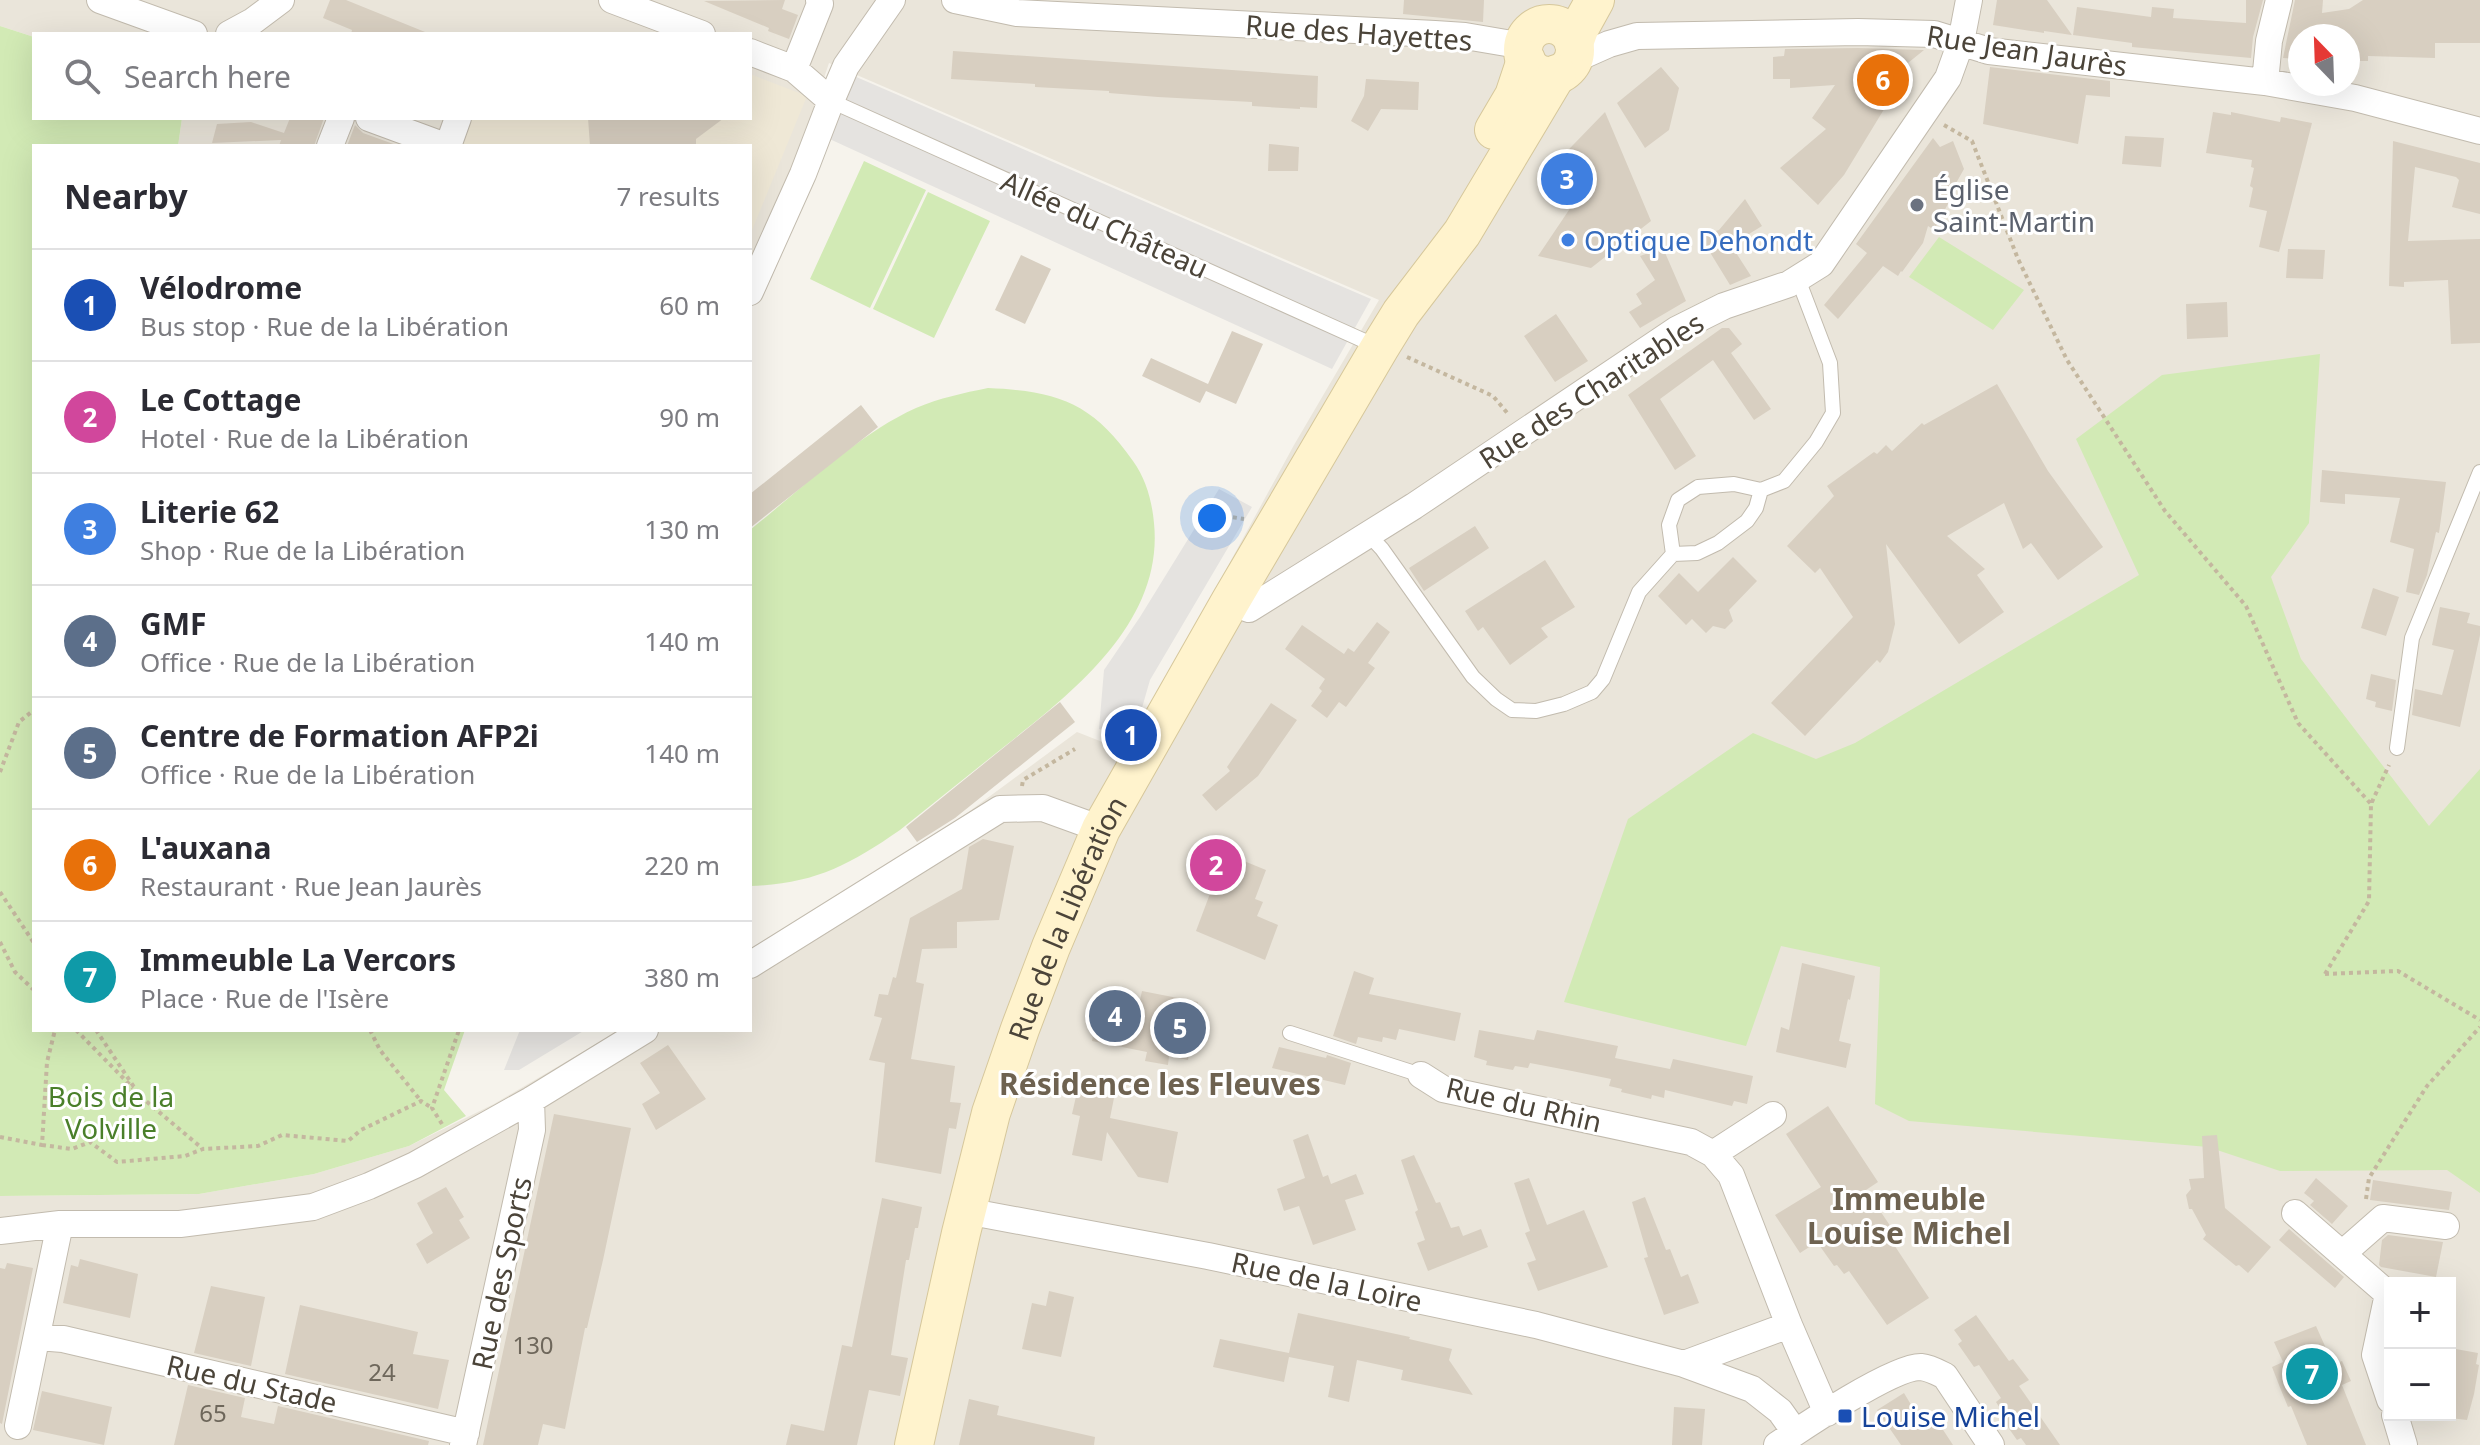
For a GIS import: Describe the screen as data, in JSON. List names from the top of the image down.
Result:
{
  "streets": {
    "main road": ["Rue de la Libération"],
    "street": [
      "Rue des Hayettes",
      "Rue Jean Jaurès",
      "Allée du Château",
      "Rue des Charitables",
      "Rue du Rhin",
      "Rue des Sports",
      "Rue de la Loire",
      "Rue du Stade"
    ]
  },
  "crossings": [
    ["Rue des Hayettes", "Rue Jean Jaurès"],
    ["Rue des Hayettes", "Rue de la Libération"],
    ["Rue Jean Jaurès", "Rue des Charitables"],
    ["Rue Jean Jaurès", "Rue de la Libération"],
    ["Allée du Château", "Rue de la Libération"],
    ["Rue des Charitables", "Rue de la Libération"],
    ["Rue de la Libération", "Rue de la Loire"],
    ["Rue des Sports", "Rue du Stade"]
  ],
  "districts": ["Résidence les Fleuves", "Immeuble Louise Michel"],
  "parks": ["Bois de la Volville"],
  "places": {
    "other": ["Église Saint-Martin", "Optique Dehondt"],
    "transit": ["Louise Michel"]
  },
  "house_numbers": ["130", "24", "65"],
  "north": "top left",
  "page": {
    "search": "Search here",
    "pins": [
      "6",
      "3",
      "1",
      "2",
      "4",
      "5",
      "7"
    ],
    "heading": ["Nearby", "7 results"],
    "list": [
      {
        "mark": "1",
        "name": "Vélodrome",
        "note": "Bus stop · Rue de la Libération",
        "value": "60 m"
      },
      {
        "mark": "2",
        "name": "Le Cottage",
        "note": "Hotel · Rue de la Libération",
        "value": "90 m"
      },
      {
        "mark": "3",
        "name": "Literie 62",
        "note": "Shop · Rue de la Libération",
        "value": "130 m"
      },
      {
        "mark": "4",
        "name": "GMF",
        "note": "Office · Rue de la Libération",
        "value": "140 m"
      },
      {
        "mark": "5",
        "name": "Centre de Formation AFP2i",
        "note": "Office · Rue de la Libération",
        "value": "140 m"
      },
      {
        "mark": "6",
        "name": "L'auxana",
        "note": "Restaurant · Rue Jean Jaurès",
        "value": "220 m"
      },
      {
        "mark": "7",
        "name": "Immeuble La Vercors",
        "note": "Place · Rue de l'Isère",
        "value": "380 m"
      }
    ],
    "map_buttons": ["+", "−"]
  }
}
